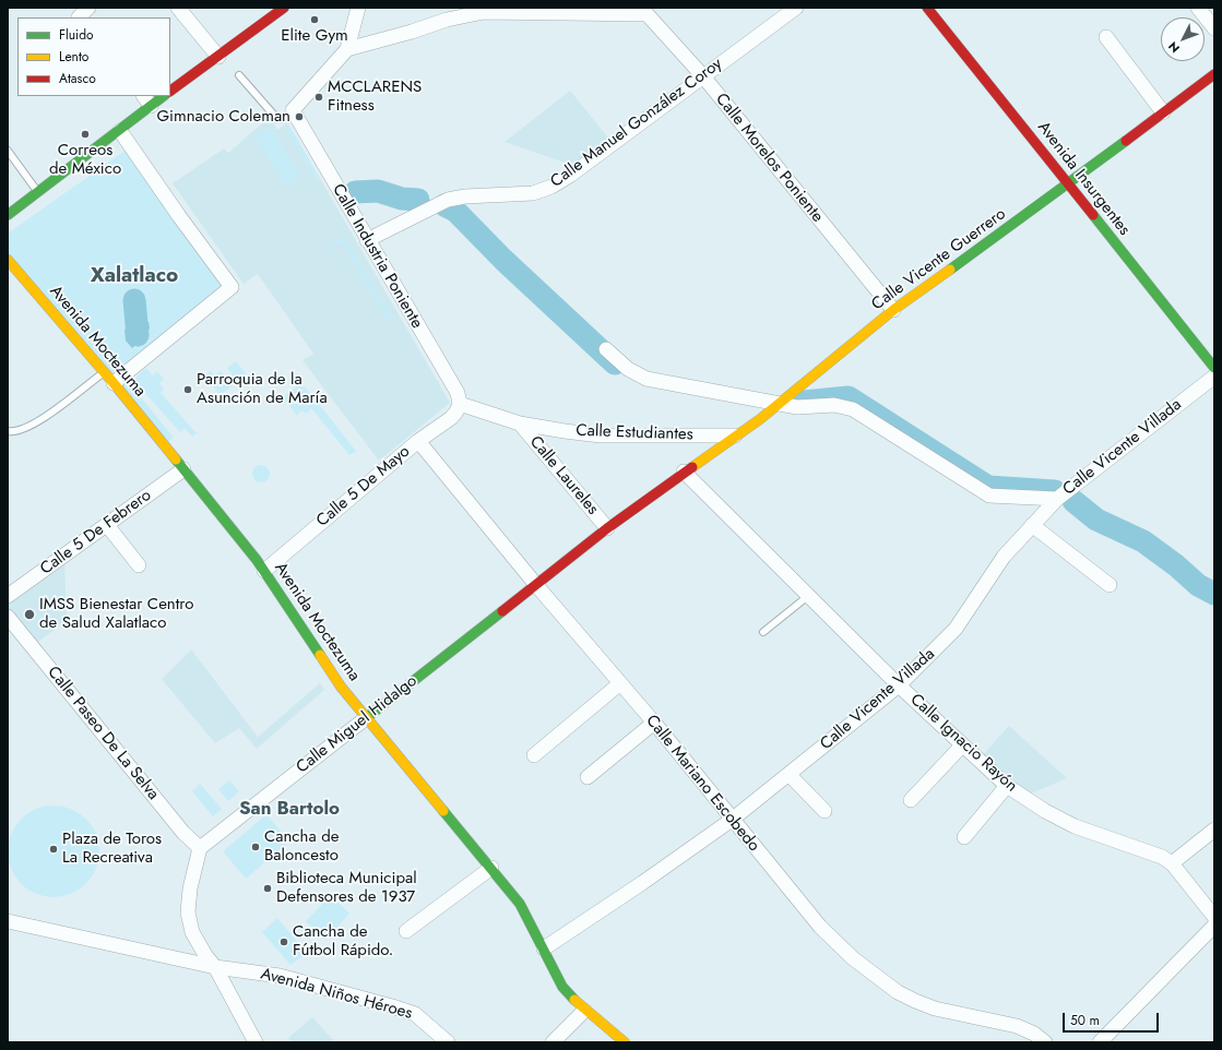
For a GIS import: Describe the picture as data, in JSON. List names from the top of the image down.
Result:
{
  "streets": {
    "main road": [
      "Avenida Insurgentes",
      "Calle Vicente Guerrero",
      "Avenida Moctezuma",
      "Calle Miguel Hidalgo"
    ],
    "street": [
      "Calle Manuel González Coroy",
      "Calle Morelos Poniente",
      "Calle Industria Poniente",
      "Calle Estudiantes",
      "Calle Vicente Villada",
      "Calle Laureles",
      "Calle 5 De Mayo",
      "Calle 5 De Febrero",
      "Calle Paseo De La Selva",
      "Calle Ignacio Rayón",
      "Calle Mariano Escobedo",
      "Avenida Niños Héroes"
    ]
  },
  "crossings": [
    ["Calle Manuel González Coroy", "Calle Morelos Poniente"],
    ["Calle Manuel González Coroy", "Calle Industria Poniente"],
    ["Calle Morelos Poniente", "Calle Vicente Guerrero"],
    ["Avenida Insurgentes", "Calle Vicente Guerrero"],
    ["Calle Industria Poniente", "Calle Estudiantes"],
    ["Calle Industria Poniente", "Calle 5 De Mayo"],
    ["Calle Vicente Guerrero", "Calle Estudiantes"],
    ["Calle Vicente Guerrero", "Calle Miguel Hidalgo"],
    ["Calle Vicente Guerrero", "Calle Ignacio Rayón"],
    ["Avenida Moctezuma", "Calle Vicente Villada"],
    ["Avenida Moctezuma", "Calle 5 De Mayo"],
    ["Avenida Moctezuma", "Calle 5 De Febrero"],
    ["Avenida Moctezuma", "Calle Miguel Hidalgo"],
    ["Calle Estudiantes", "Calle Laureles"],
    ["Calle Estudiantes", "Calle 5 De Mayo"],
    ["Calle Vicente Villada", "Calle Ignacio Rayón"],
    ["Calle Vicente Villada", "Calle Mariano Escobedo"],
    ["Calle Laureles", "Calle Miguel Hidalgo"],
    ["Calle 5 De Mayo", "Calle Mariano Escobedo"],
    ["Calle Miguel Hidalgo", "Calle Paseo De La Selva"],
    ["Calle Miguel Hidalgo", "Calle Ignacio Rayón"],
    ["Calle Miguel Hidalgo", "Calle Mariano Escobedo"]
  ],
  "districts": ["Xalatlaco", "San Bartolo"],
  "places": [
    "Elite Gym",
    "MCCLARENS Fitness",
    "Gimnacio Coleman",
    "Correos de México",
    "Parroquia de la Asunción de María",
    "IMSS Bienestar Centro de Salud Xalatlaco",
    "Cancha de Baloncesto",
    "Plaza de Toros La Recreativa",
    "Biblioteca Municipal Defensores de 1937",
    "Cancha de Fútbol Rápido."
  ],
  "legend": ["Fluido", "Lento", "Atasco"],
  "scale_bar": "50 m",
  "north": "bottom left"
}
